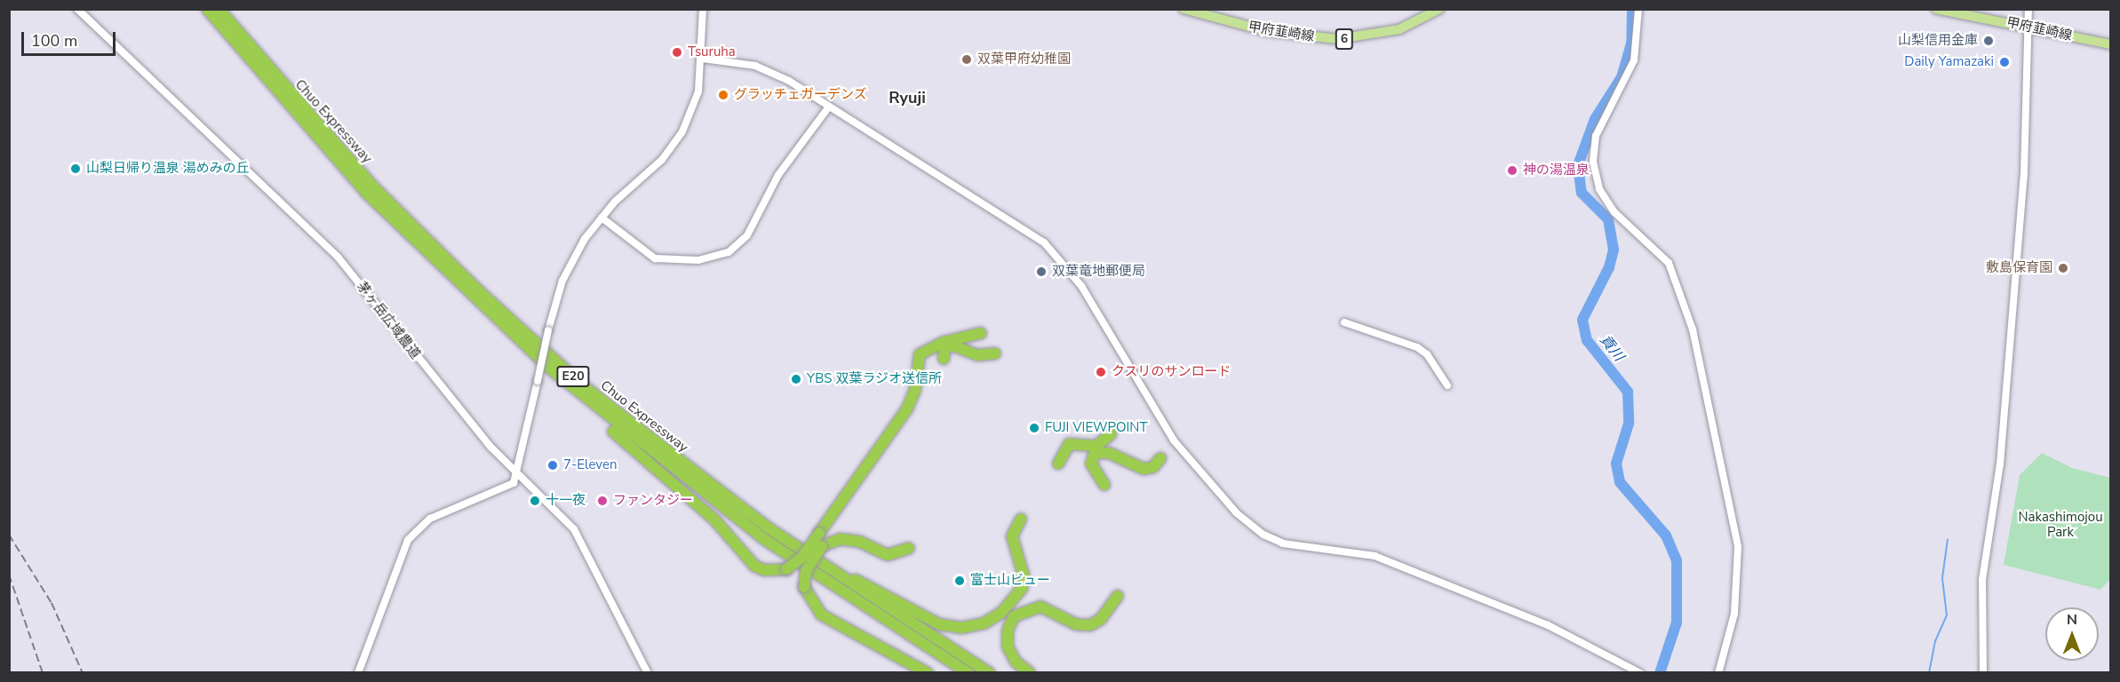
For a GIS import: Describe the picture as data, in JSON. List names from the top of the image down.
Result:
{
  "streets": {
    "highway": ["Chuo Expressway", "E20"],
    "main road": ["甲府韮崎線", "6"],
    "street": ["茅ヶ岳広域農道"]
  },
  "districts": ["Ryuji"],
  "water": ["貢川"],
  "parks": ["Nakashimojou Park"],
  "places": [
    "山梨信用金庫",
    "Tsuruha",
    "双葉甲府幼稚園",
    "Daily Yamazaki",
    "グラッチェガーデンズ",
    "山梨日帰り温泉 湯めみの丘",
    "神の湯温泉",
    "敷島保育園",
    "双葉竜地郵便局",
    "クスリのサンロード",
    "YBS 双葉ラジオ送信所",
    "FUJI VIEWPOINT",
    "7-Eleven",
    "十一夜",
    "ファンタジー",
    "富士山ビュー"
  ],
  "scale_bar": "100 m",
  "north": "top"
}
